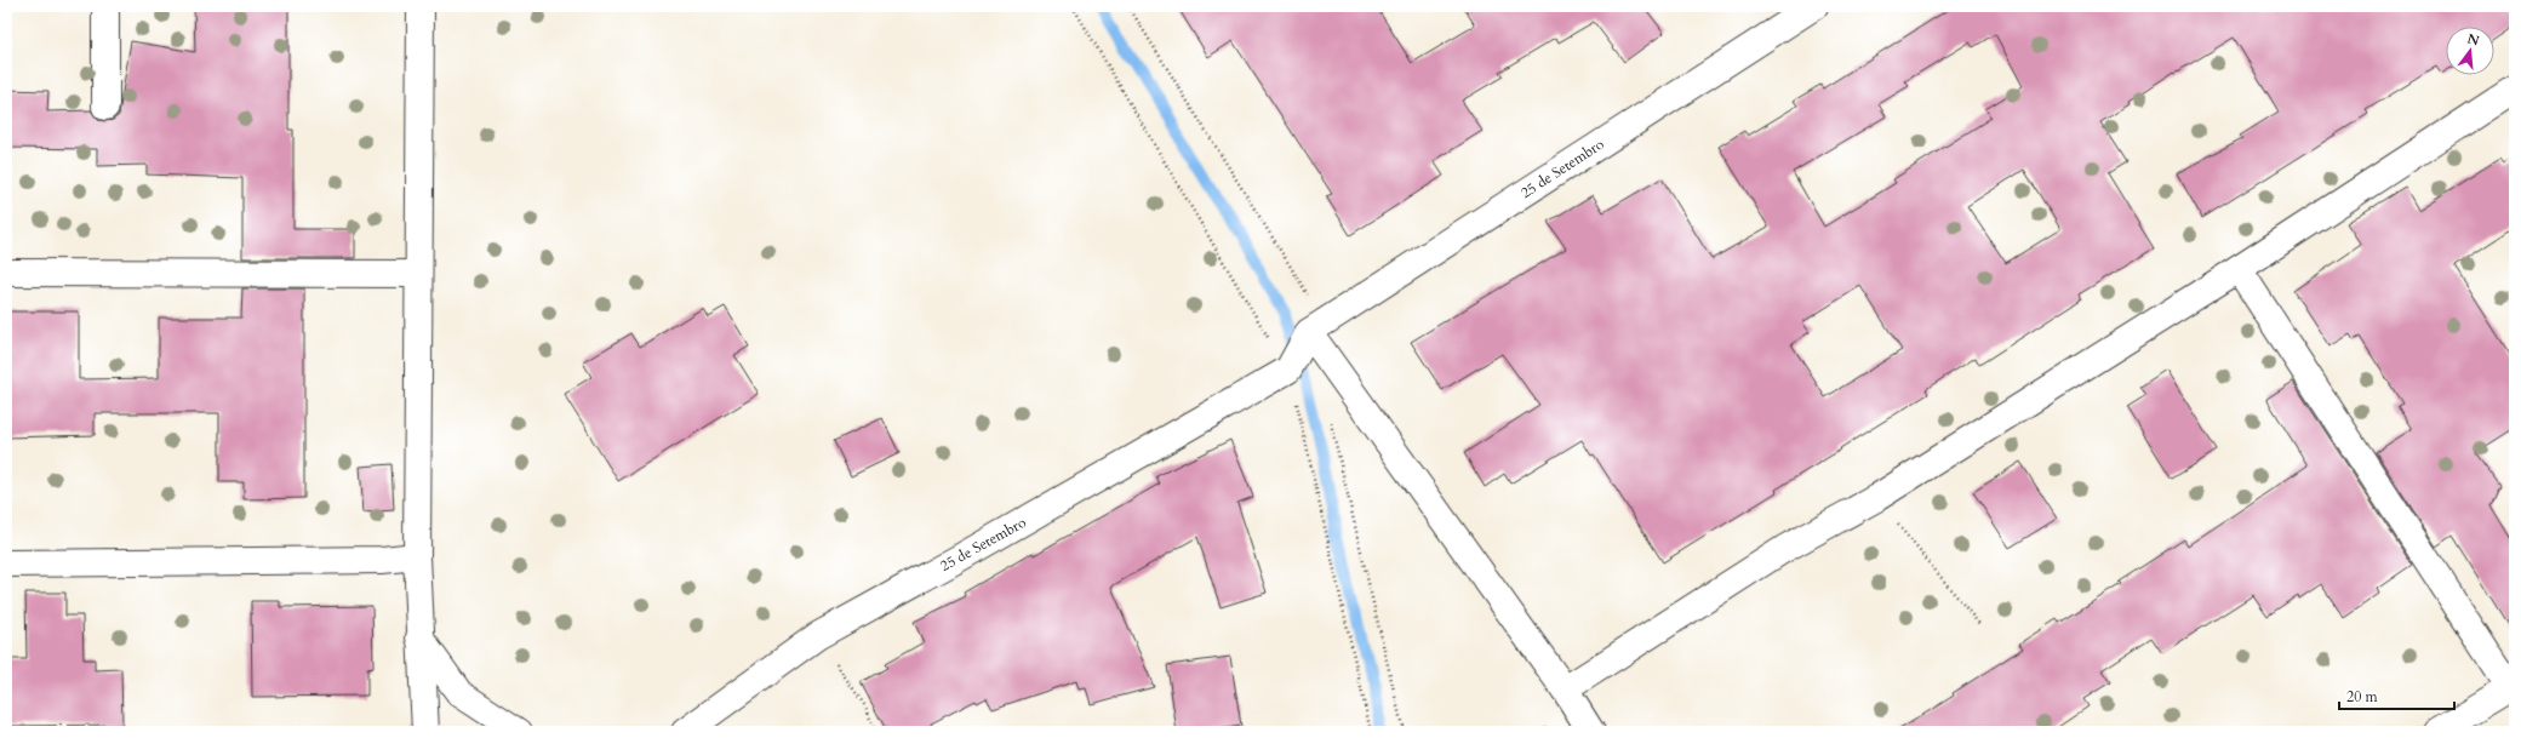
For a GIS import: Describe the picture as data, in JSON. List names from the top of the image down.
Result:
{
  "streets": {
    "street": ["25 de Setembro"]
  },
  "scale_bar": "20 m",
  "north": "top"
}
